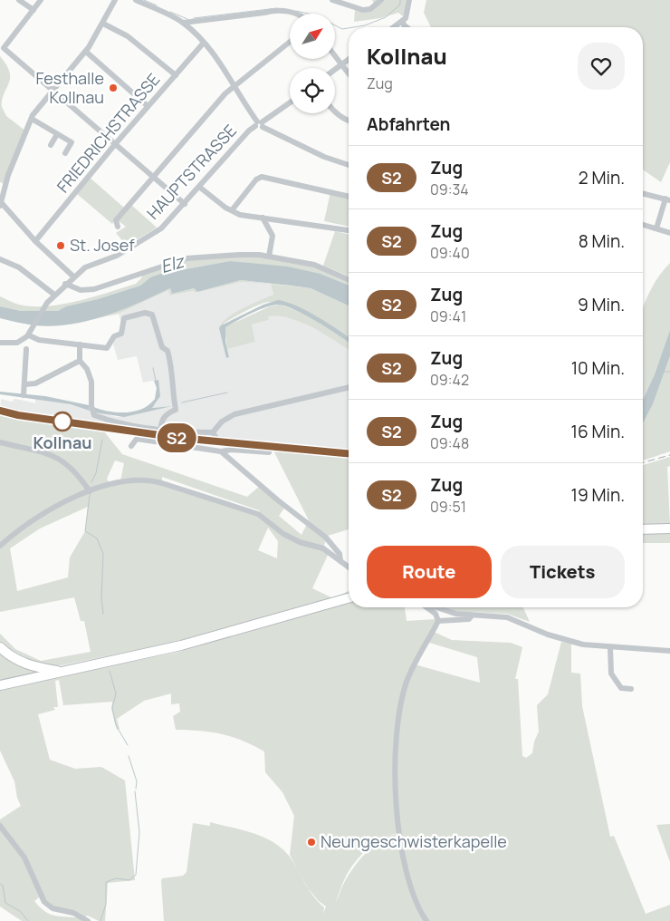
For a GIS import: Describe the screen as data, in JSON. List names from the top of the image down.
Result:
{
  "streets": {
    "street": ["FRIEDRICHSTRASSE", "HAUPTSTRASSE"]
  },
  "water": ["Elz"],
  "places": [
    "Festhalle Kollnau",
    "St. Josef",
    "Kollnau",
    "Neungeschwisterkapelle"
  ],
  "north": "top right",
  "page": {
    "on_map": "S2",
    "heading": [
      ["Kollnau", "Zug"],
      "Abfahrten"
    ],
    "list": [
      {
        "mark": "S2",
        "name": "Zug",
        "note": "09:34",
        "value": "2 Min."
      },
      {
        "mark": "S2",
        "name": "Zug",
        "note": "09:40",
        "value": "8 Min."
      },
      {
        "mark": "S2",
        "name": "Zug",
        "note": "09:41",
        "value": "9 Min."
      },
      {
        "mark": "S2",
        "name": "Zug",
        "note": "09:42",
        "value": "10 Min."
      },
      {
        "mark": "S2",
        "name": "Zug",
        "note": "09:48",
        "value": "16 Min."
      },
      {
        "mark": "S2",
        "name": "Zug",
        "note": "09:51",
        "value": "19 Min."
      }
    ],
    "buttons": ["Route", "Tickets"]
  }
}
